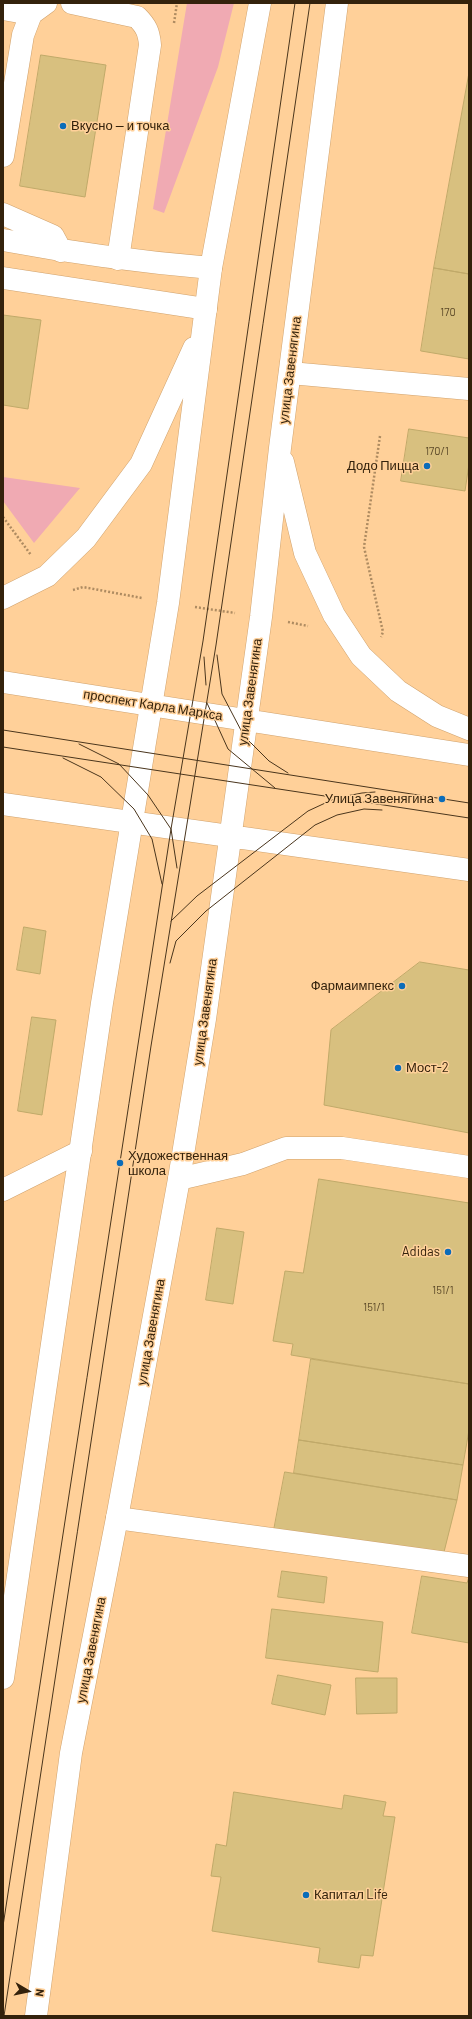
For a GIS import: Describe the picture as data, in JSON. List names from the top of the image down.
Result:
{
  "streets": {
    "main road": ["улица Завенягина", "проспект Карла Маркса"]
  },
  "crossings": [
    ["улица Завенягина", "проспект Карла Маркса"]
  ],
  "places": [
    "Вкусно — и точка",
    "Додо Пицца",
    "Улица Завенягина",
    "Фармаимпекс",
    "Мост-2",
    "Художественная школа",
    "Adidas",
    "Капитал Life"
  ],
  "house_numbers": [
    "170",
    "170/1",
    "151/1",
    "151/1"
  ],
  "north": "right"
}
